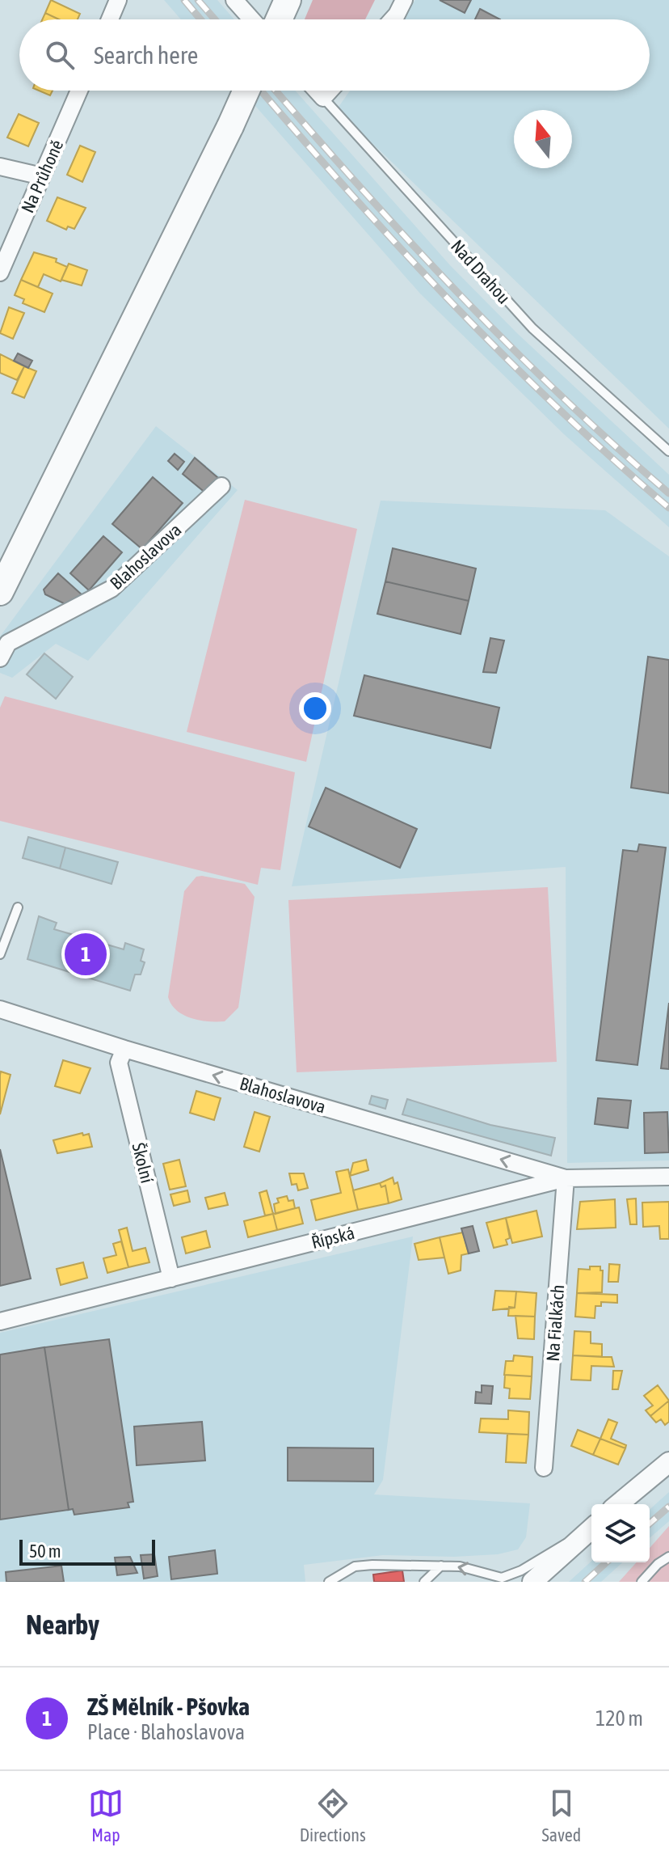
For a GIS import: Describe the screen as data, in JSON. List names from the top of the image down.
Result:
{
  "streets": {
    "street": [
      "Na Průhoně",
      "Nad Drahou",
      "Blahoslavova",
      "Školní",
      "Řípská",
      "Na Fialkách"
    ]
  },
  "crossings": [
    ["Blahoslavova", "Školní"],
    ["Blahoslavova", "Řípská"],
    ["Blahoslavova", "Na Fialkách"],
    ["Školní", "Řípská"],
    ["Řípská", "Na Fialkách"]
  ],
  "one_way": ["Blahoslavova"],
  "scale_bar": "50 m",
  "north": "top",
  "page": {
    "search": "Search here",
    "pins": "1",
    "scale": "50 m",
    "heading": "Nearby",
    "list": [
      {
        "mark": "1",
        "name": "ZŠ Mělník - Pšovka",
        "note": "Place · Blahoslavova",
        "value": "120 m"
      }
    ],
    "nav": ["Map", "Directions", "Saved"]
  }
}
